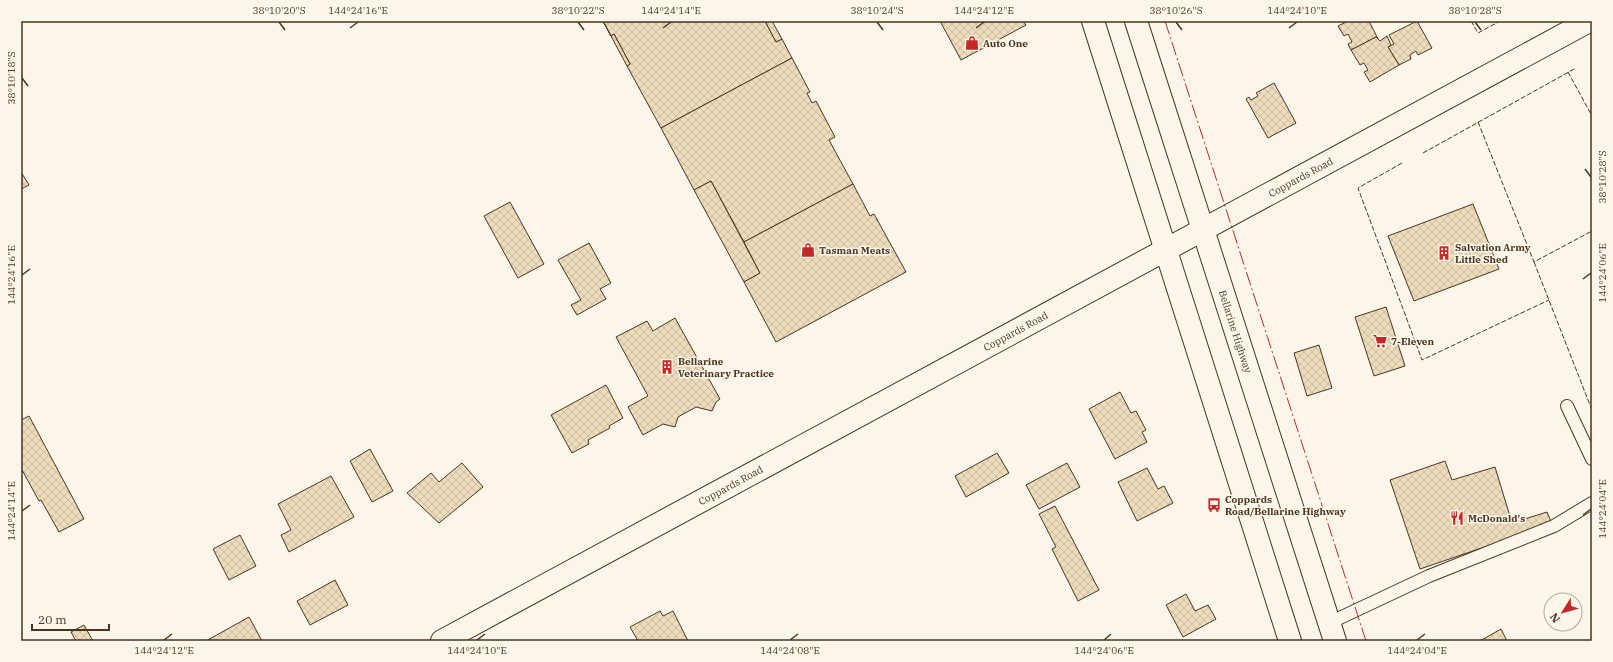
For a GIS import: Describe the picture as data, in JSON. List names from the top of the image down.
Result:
{
  "streets": {
    "main road": ["Coppards Road", "Bellarine Highway"]
  },
  "crossings": [
    ["Coppards Road", "Bellarine Highway"]
  ],
  "places": {
    "shop": ["Auto One", "Tasman Meats"],
    "building": ["Salvation Army Little Shed", "Bellarine Veterinary Practice"],
    "supermarket": ["7-Eleven"],
    "bus stop": ["Coppards Road/Bellarine Highway"],
    "restaurant": ["McDonald's"]
  },
  "scale_bar": "20 m",
  "north": "bottom left",
  "coordinates": [
    "38°10'20\"S",
    "144°24'16\"E",
    "38°10'22\"S",
    "144°24'14\"E",
    "38°10'24\"S",
    "144°24'12\"E",
    "38°10'26\"S",
    "144°24'10\"E",
    "38°10'28\"S",
    "38°10'18\"S",
    "144°24'06\"E",
    "144°24'04\"E",
    "144°24'08\"E"
  ]
}
